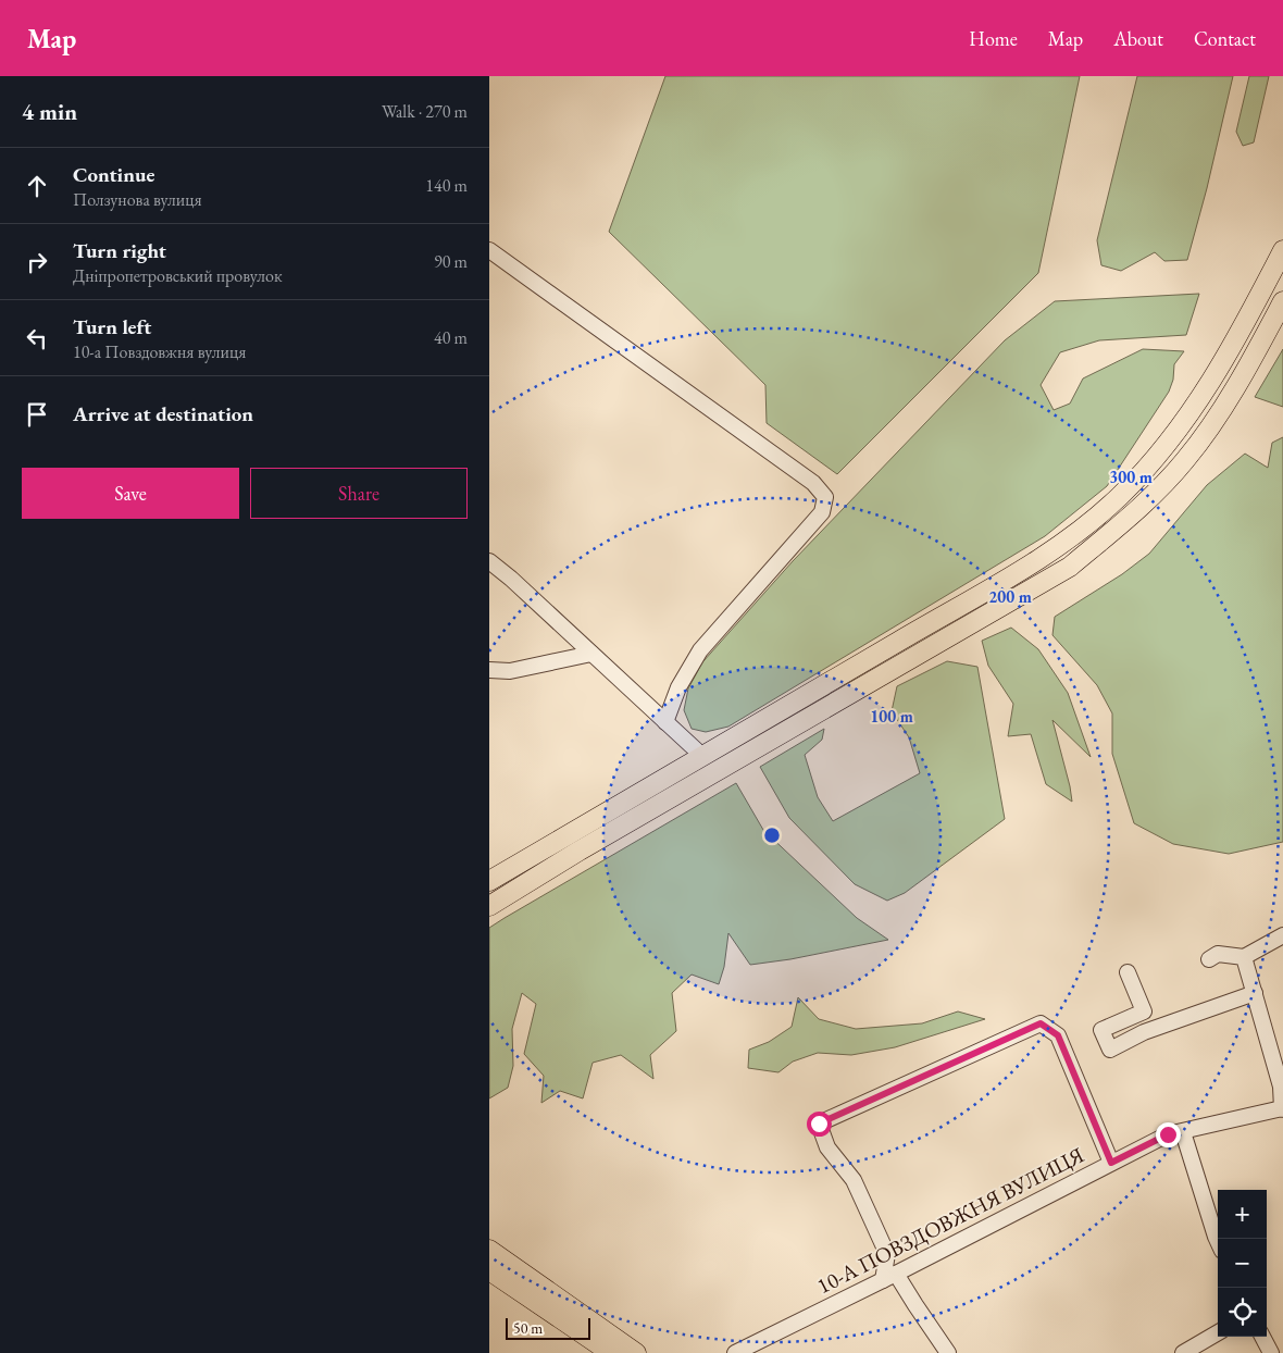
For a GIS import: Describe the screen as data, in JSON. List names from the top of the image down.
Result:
{
  "streets": {
    "street": ["10-А ПОВЗДОВЖНЯ ВУЛИЦЯ"]
  },
  "scale_bar": "50 m",
  "page": {
    "header": "Map",
    "nav": [
      "Home",
      "Map",
      "About",
      "Contact"
    ],
    "heading": ["4 min", "Walk · 270 m"],
    "list": [
      ["Continue", "Ползунова вулиця", "140 m"],
      ["Turn right", "Дніпропетровський провулок", "90 m"],
      ["Turn left", "10-а Повздовжня вулиця", "40 m"],
      "Arrive at destination"
    ],
    "buttons": ["Save", "Share"],
    "map_buttons": ["+", "−"],
    "scale": "50 m"
  },
  "rings": ["300 m", "200 m", "100 m"]
}
